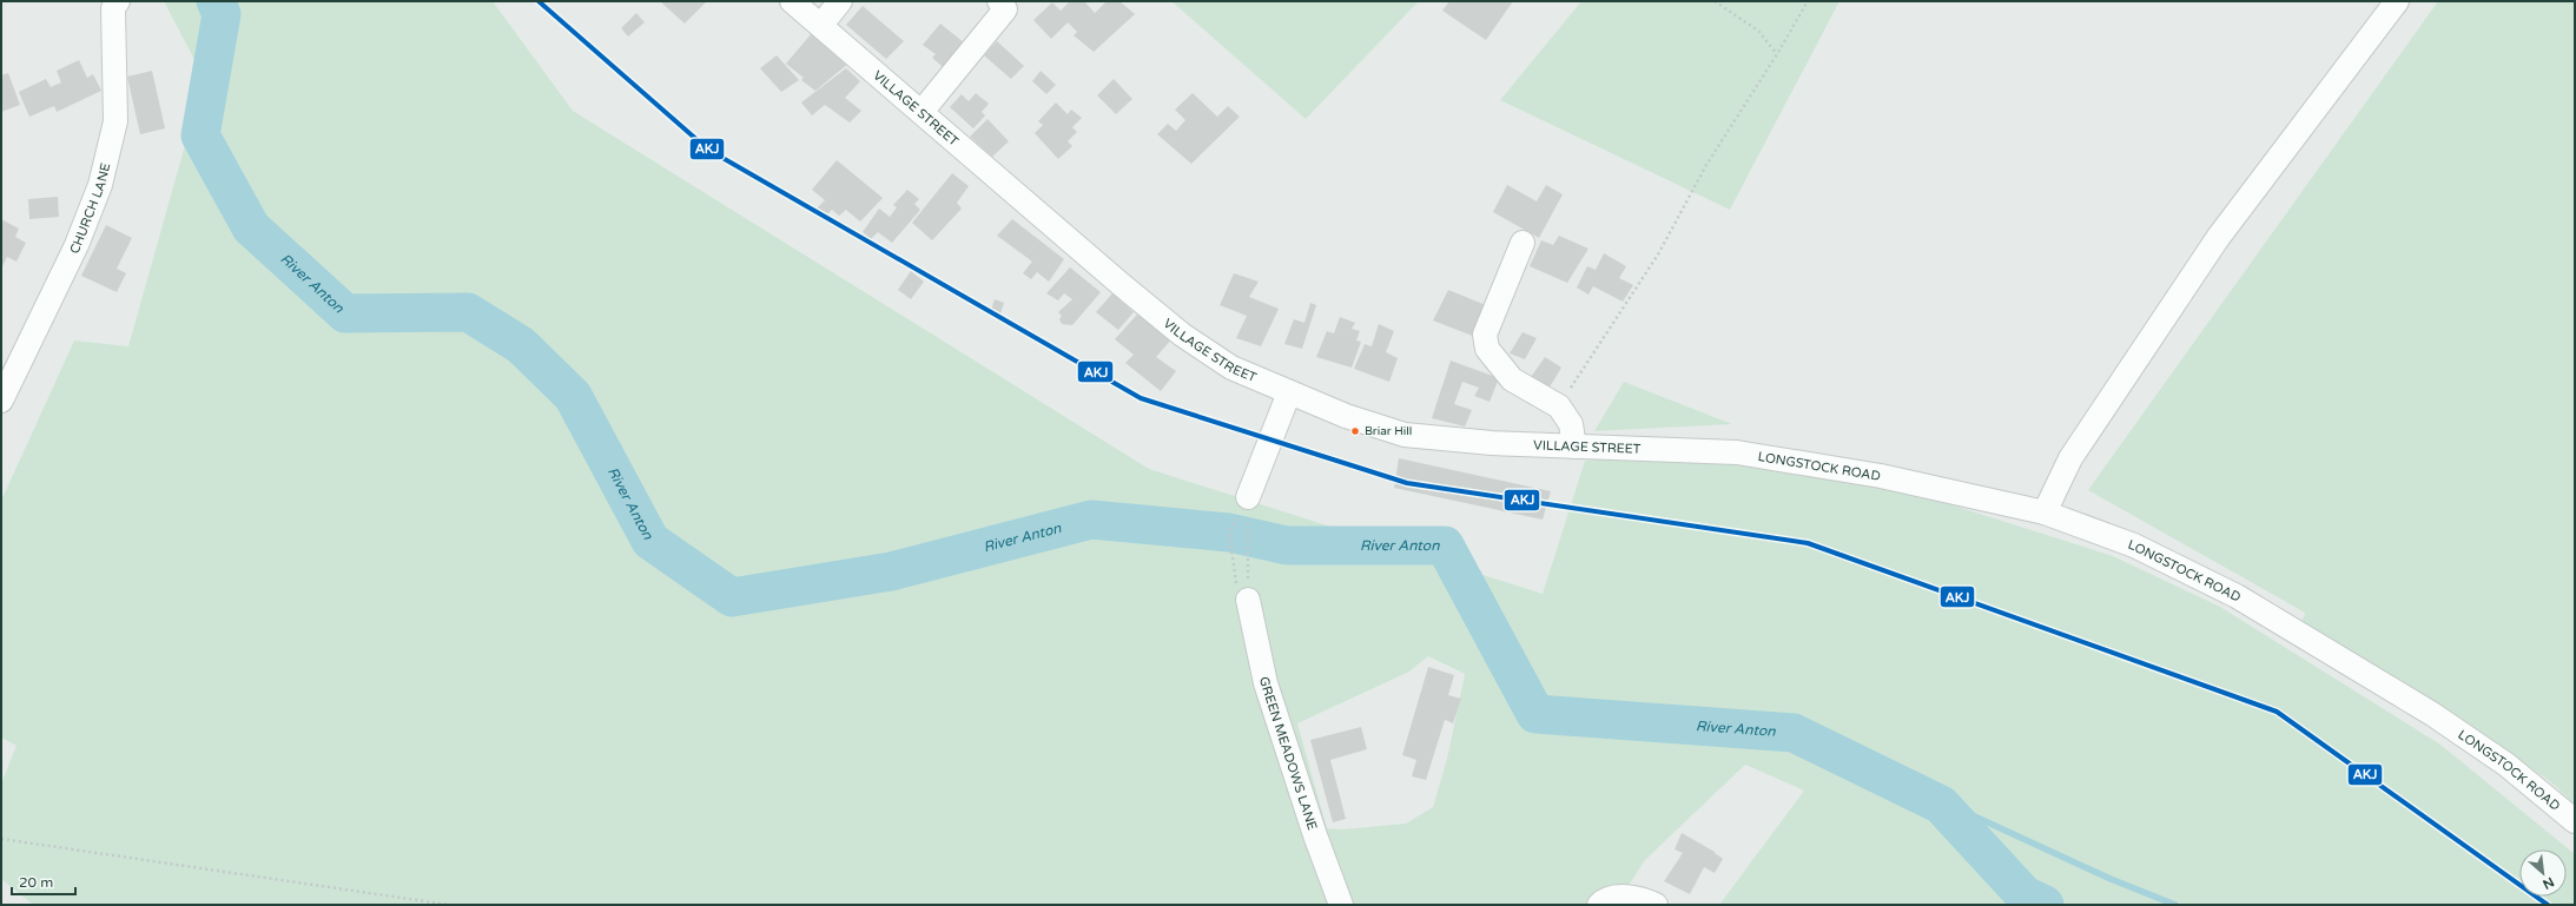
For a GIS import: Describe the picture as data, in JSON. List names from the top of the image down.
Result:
{
  "streets": {
    "street": [
      "VILLAGE STREET",
      "CHURCH LANE",
      "LONGSTOCK ROAD",
      "GREEN MEADOWS LANE"
    ]
  },
  "crossings": [
    ["VILLAGE STREET", "LONGSTOCK ROAD"]
  ],
  "water": ["River Anton"],
  "places": ["Briar Hill"],
  "lines": ["transit line AKJ"],
  "scale_bar": "20 m",
  "north": "bottom right"
}
